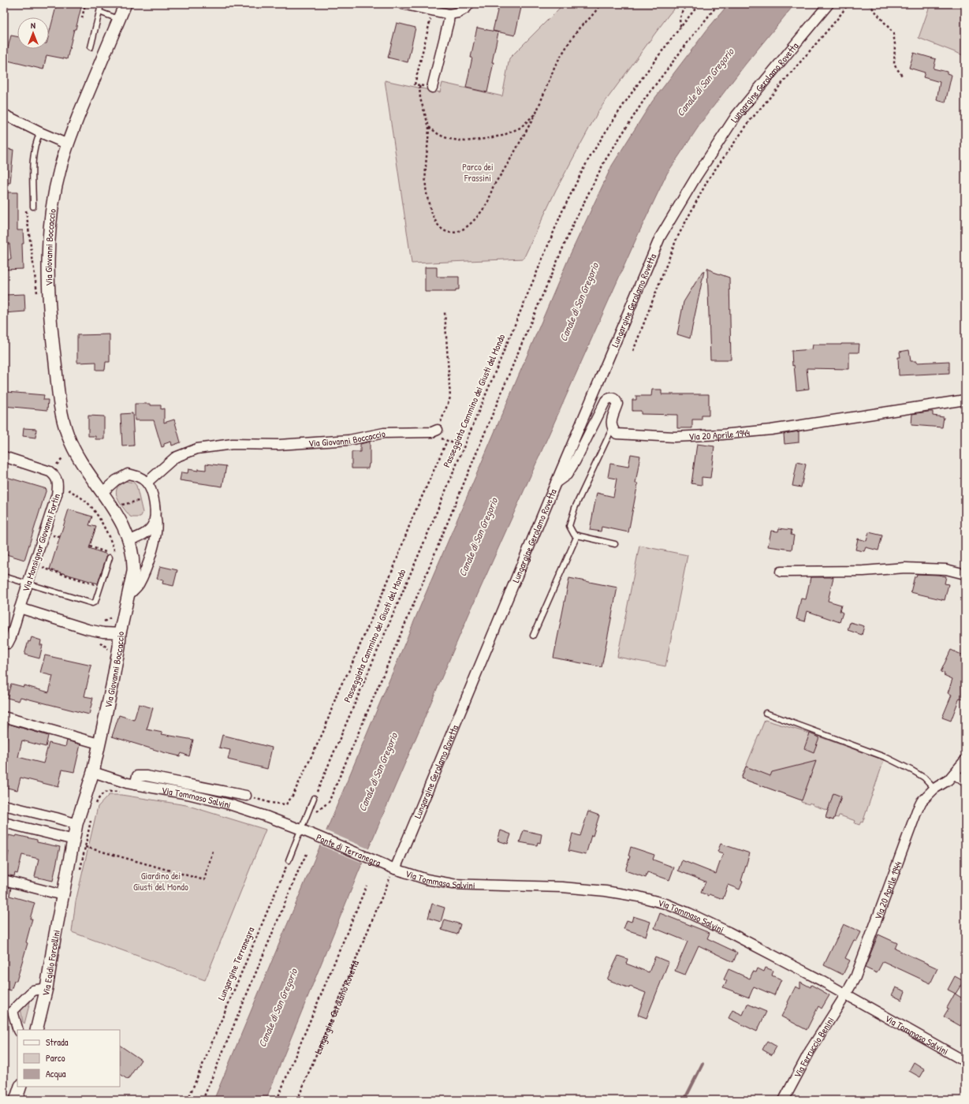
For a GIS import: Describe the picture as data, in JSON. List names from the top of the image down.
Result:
{
  "streets": {
    "street": [
      "Lungargine Gerolamo Rovetta",
      "Via Giovanni Boccaccio",
      "Via 20 Aprile 1944",
      "Via Monsignor Giovanni Fortin",
      "Via Tommaso Salvini",
      "Ponte di Terranegra",
      "Via Egidio Forcellini",
      "Via Ferruccio Benini"
    ],
    "path": ["Passeggiata Cammino dei Giusti del Mondo", "Lungargine Terranegra"]
  },
  "crossings": [
    ["Lungargine Gerolamo Rovetta", "Via Tommaso Salvini"],
    ["Lungargine Gerolamo Rovetta", "Ponte di Terranegra"],
    ["Via Giovanni Boccaccio", "Via Tommaso Salvini"],
    ["Via Giovanni Boccaccio", "Via Egidio Forcellini"],
    ["Via 20 Aprile 1944", "Via Tommaso Salvini"],
    ["Via 20 Aprile 1944", "Via Ferruccio Benini"],
    ["Via Tommaso Salvini", "Ponte di Terranegra"],
    ["Via Tommaso Salvini", "Via Egidio Forcellini"],
    ["Via Tommaso Salvini", "Via Ferruccio Benini"]
  ],
  "water": ["Canale di San Gregorio"],
  "parks": ["Parco dei Frassini", "Giardino dei Giusti del Mondo"],
  "legend": ["Strada", "Parco", "Acqua"],
  "north": "top"
}
